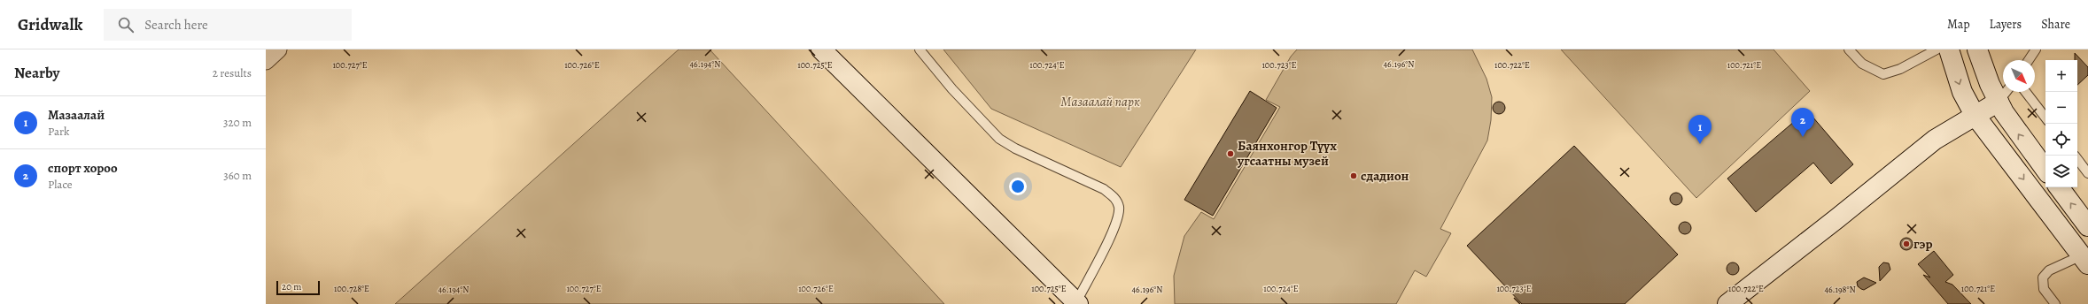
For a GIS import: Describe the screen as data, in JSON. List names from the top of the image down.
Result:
{
  "parks": ["Мазаалай парк"],
  "places": ["Баянхонгор Түүх угсаатны музей", "сдадион", "гэр"],
  "scale_bar": "20 m",
  "north": "bottom right",
  "page": {
    "header": "Gridwalk",
    "search": "Search here",
    "nav": ["Map", "Layers", "Share"],
    "heading": ["Nearby", "2 results"],
    "map_buttons": ["+", "−"],
    "list": [
      {
        "mark": "1",
        "name": "Мазаалай",
        "note": "Park",
        "value": "320 m"
      },
      {
        "mark": "2",
        "name": "спорт хороо",
        "note": "Place",
        "value": "360 m"
      }
    ],
    "pins": ["2", "1"],
    "scale": "20 m"
  },
  "coordinates": [
    "46.194°N",
    "46.196°N",
    "100.727°E",
    "100.726°E",
    "100.725°E",
    "100.724°E",
    "100.723°E",
    "100.722°E",
    "100.721°E",
    "100.728°E",
    "46.198°N"
  ]
}
